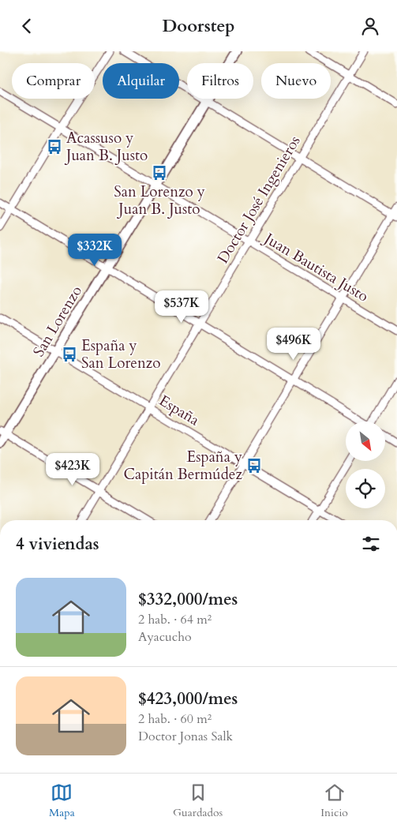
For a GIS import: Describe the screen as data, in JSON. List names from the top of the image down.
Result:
{
  "streets": {
    "street": [
      "Doctor José Ingenieros",
      "Juan Bautista Justo",
      "San Lorenzo",
      "España"
    ]
  },
  "crossings": [
    ["Doctor José Ingenieros", "Juan Bautista Justo"],
    ["Doctor José Ingenieros", "España"],
    ["Juan Bautista Justo", "San Lorenzo"],
    ["San Lorenzo", "España"]
  ],
  "places": {
    "bus stop": [
      "Acassuso y Juan B. Justo",
      "San Lorenzo y Juan B. Justo",
      "España y San Lorenzo",
      "España y Capitán Bermúdez"
    ]
  },
  "north": "bottom right",
  "page": {
    "header": "Doorstep",
    "chip": [
      "Comprar",
      "Alquilar",
      "Filtros",
      "Nuevo"
    ],
    "price": [
      "$332K",
      "$537K",
      "$496K",
      "$423K"
    ],
    "heading": "4 viviendas",
    "list": [
      {
        "name": "$332,000/mes",
        "note": "2 hab. · 64 m² · Ayacucho"
      },
      {
        "name": "$423,000/mes",
        "note": "2 hab. · 60 m² · Doctor Jonas Salk"
      }
    ],
    "tabs": ["Mapa", "Guardados", "Inicio"]
  }
}
